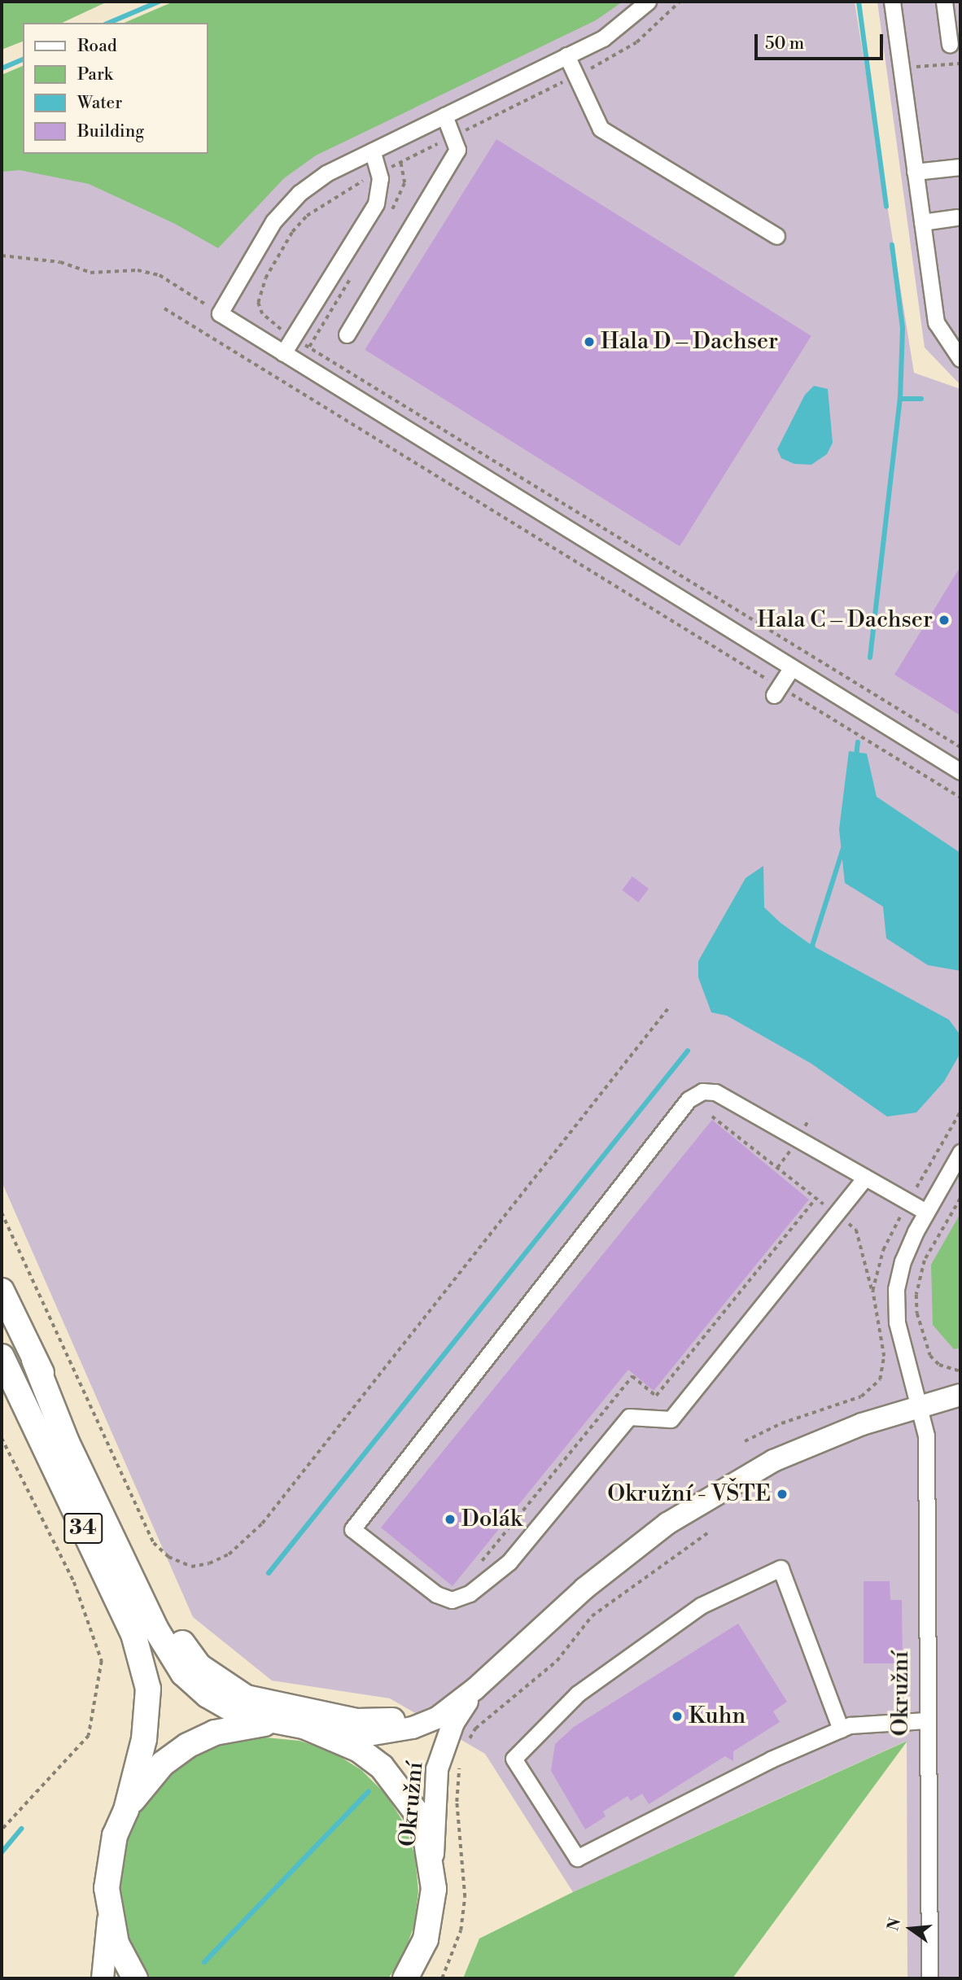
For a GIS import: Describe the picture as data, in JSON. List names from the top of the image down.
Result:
{
  "streets": {
    "highway": ["34"],
    "main road": ["Okružní"]
  },
  "crossings": [
    ["34", "Okružní"]
  ],
  "places": [
    "Hala D – Dachser",
    "Hala C – Dachser",
    "Okružní - VŠTE",
    "Dolák",
    "Kuhn"
  ],
  "legend": [
    "Road",
    "Park",
    "Water",
    "Building"
  ],
  "scale_bar": "50 m",
  "north": "left"
}
